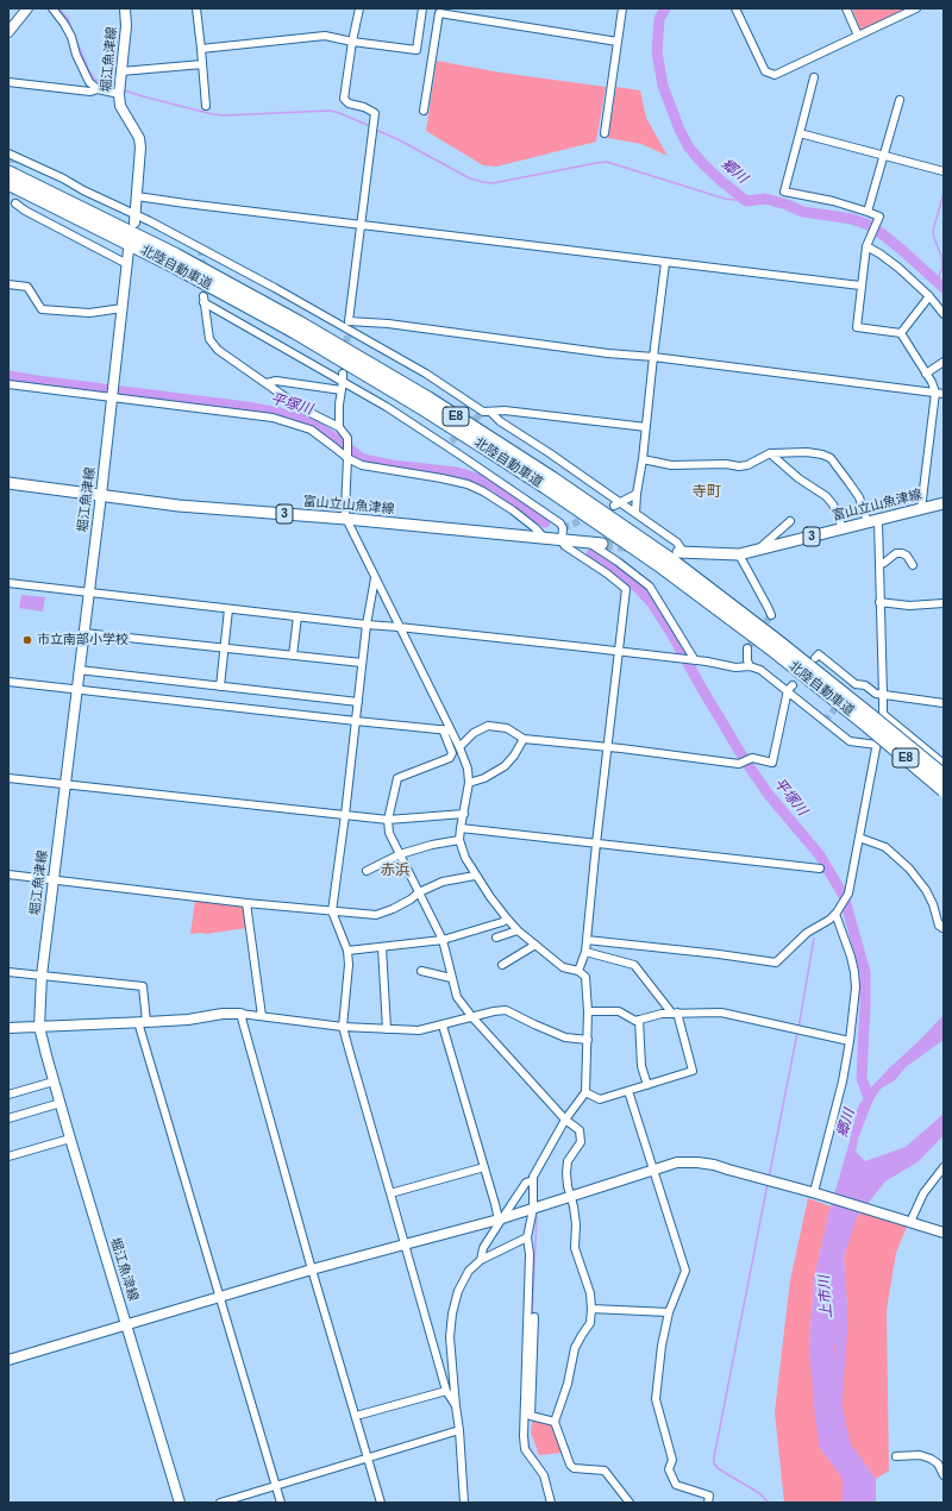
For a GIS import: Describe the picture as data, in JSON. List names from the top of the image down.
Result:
{
  "streets": {
    "highway": ["北陸自動車道", "E8"],
    "main road": ["堀江魚津線", "富山立山魚津線", "3"]
  },
  "crossings": [
    ["堀江魚津線", "富山立山魚津線"]
  ],
  "districts": ["寺町", "赤浜"],
  "water": ["郷川", "平塚川", "上市川"],
  "places": ["市立南部小学校"]
}
